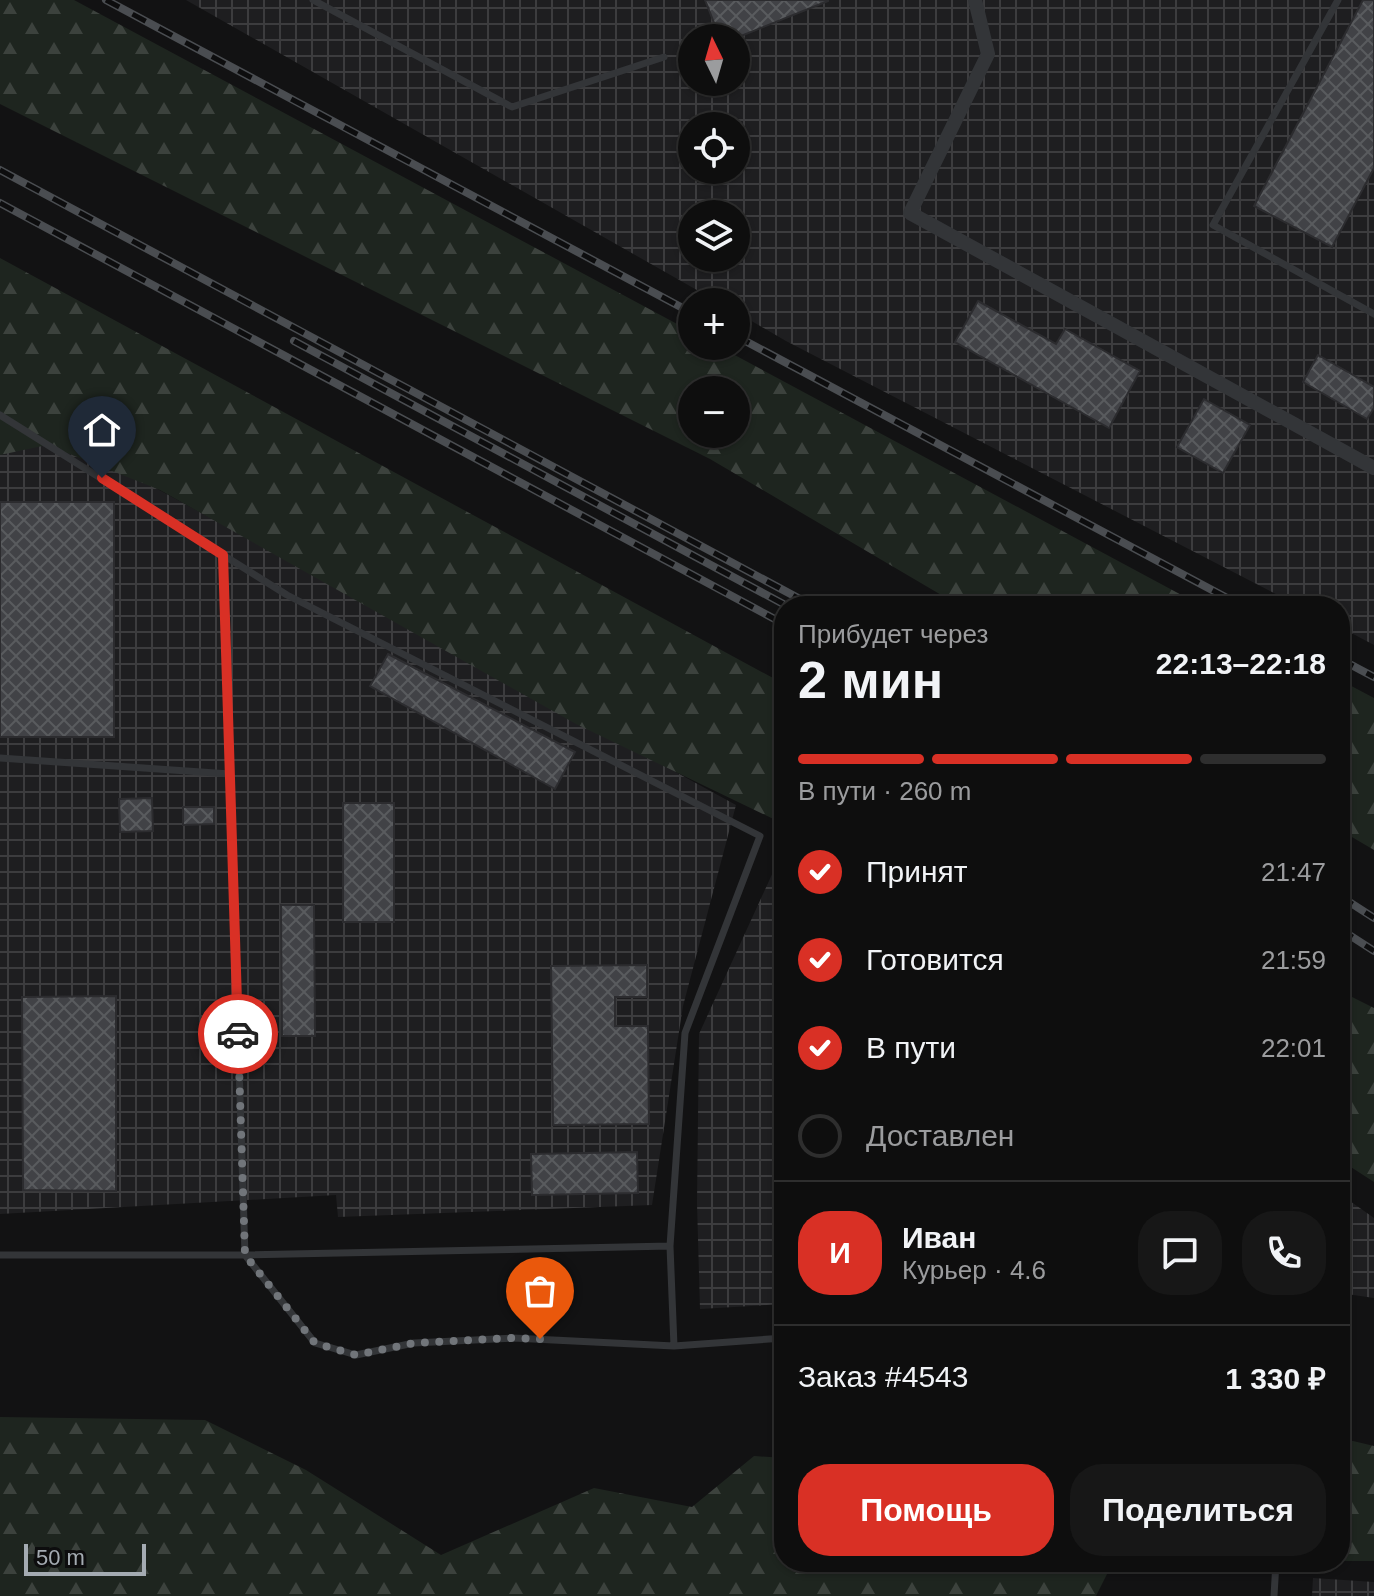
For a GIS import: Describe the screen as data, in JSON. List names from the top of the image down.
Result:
{
  "scale_bar": "50 m",
  "north": "top",
  "page": {
    "map_buttons": ["+", "−"],
    "heading": ["2 мин", "Прибудет через", "22:13–22:18"],
    "panel": [
      "Иван",
      "Курьер · 4.6",
      "Заказ #4543",
      "1 330 ₽"
    ],
    "bar": "В пути · 260 m",
    "list": [
      ["Принят", "21:47"],
      ["Готовится", "21:59"],
      ["В пути", "22:01"],
      "Доставлен"
    ],
    "round": "И",
    "buttons": ["Помощь", "Поделиться"],
    "scale": "50 m"
  }
}
